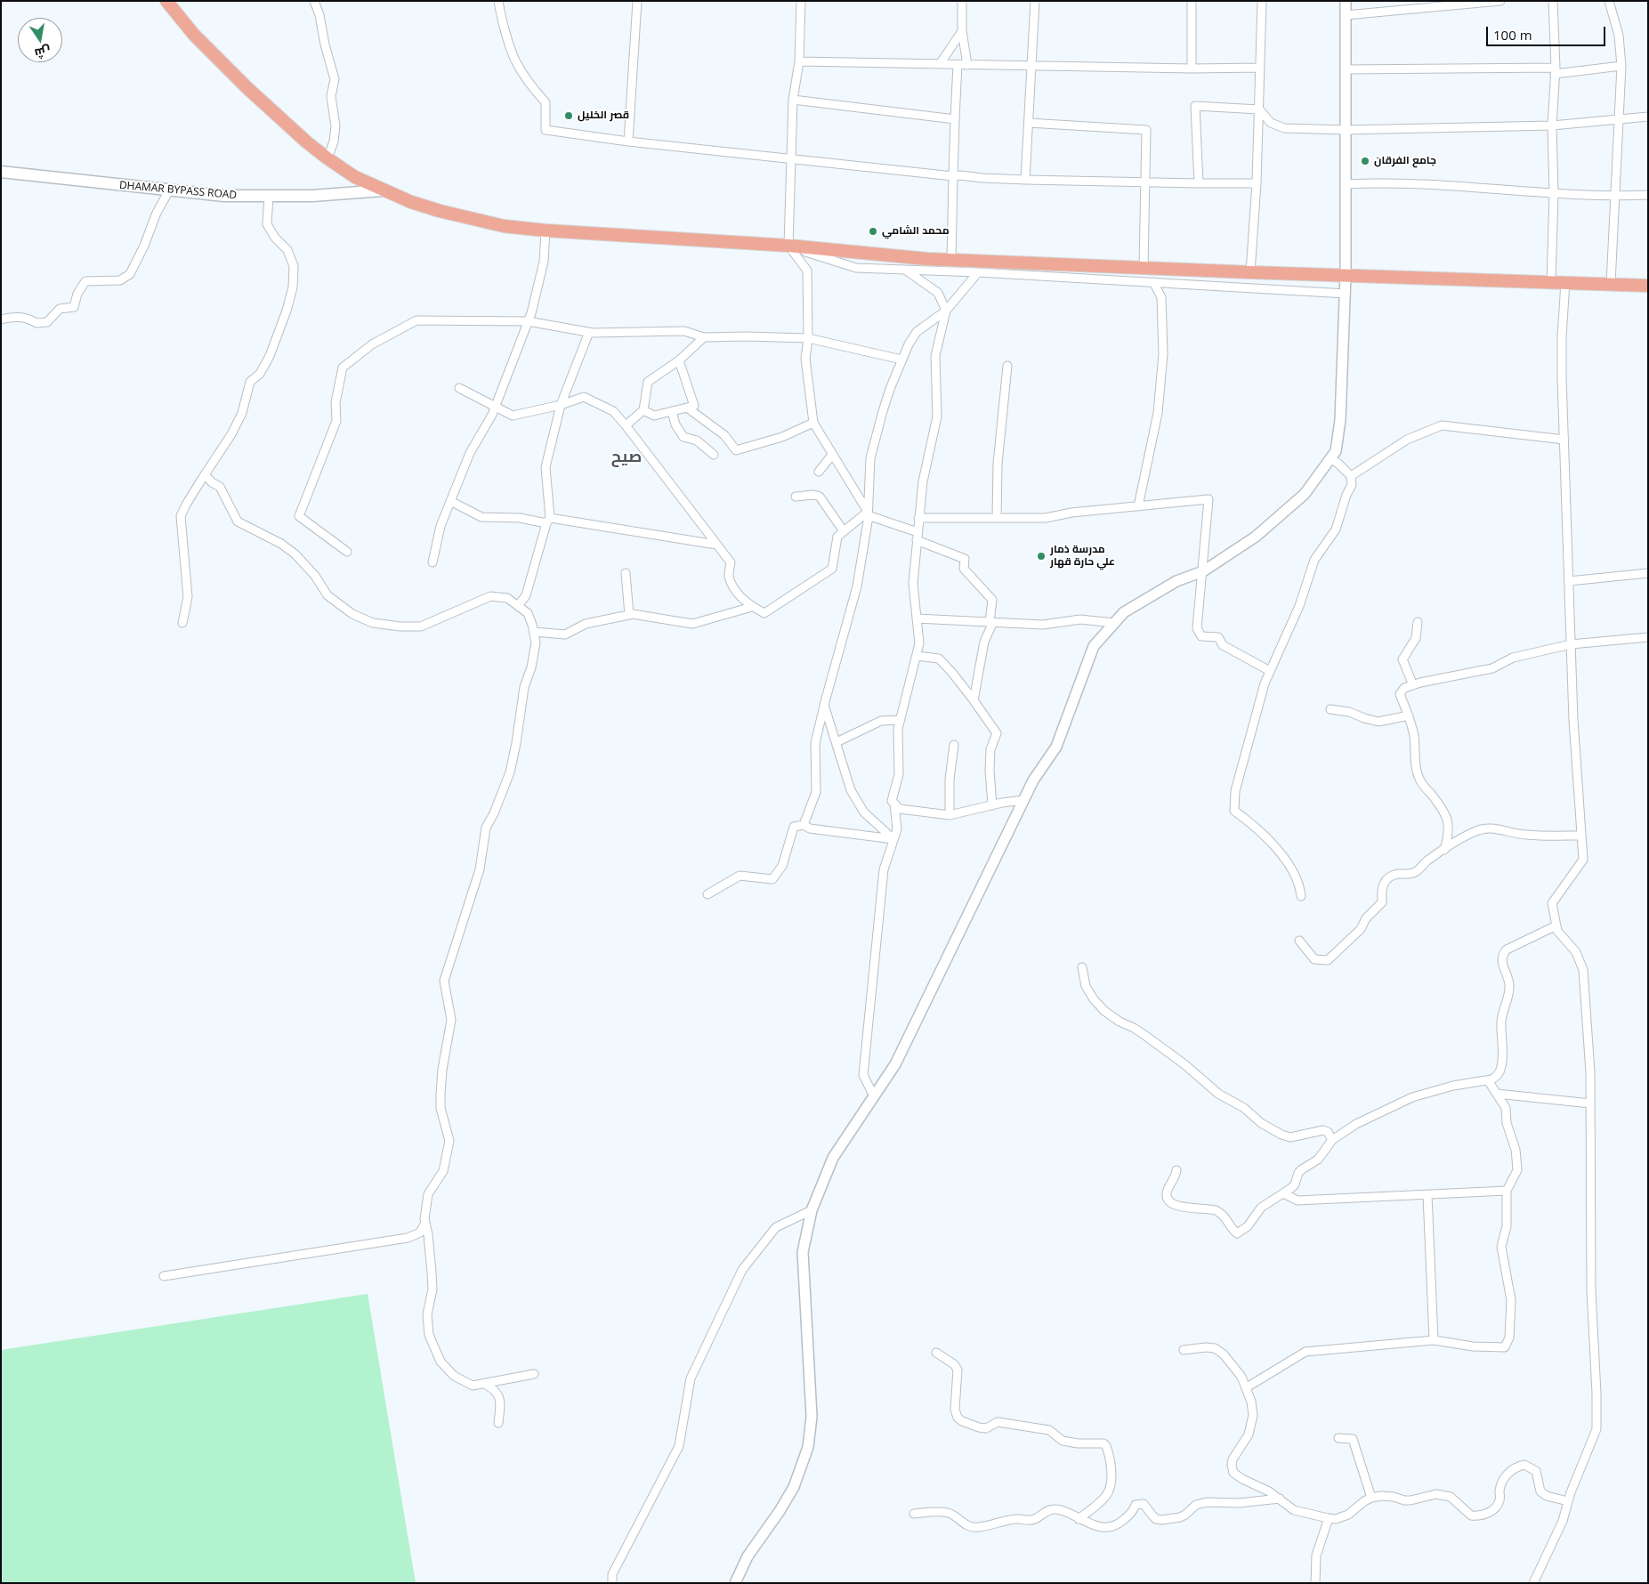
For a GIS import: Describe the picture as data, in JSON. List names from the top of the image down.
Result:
{
  "streets": {
    "main road": ["DHAMAR BYPASS ROAD"]
  },
  "districts": ["صيح"],
  "places": [
    "قصر الخليل",
    "جامع الفرقان",
    "محمد الشامي",
    "مدرسة ذمار علي حارة قهار"
  ],
  "scale_bar": "100 m",
  "north": "bottom"
}
